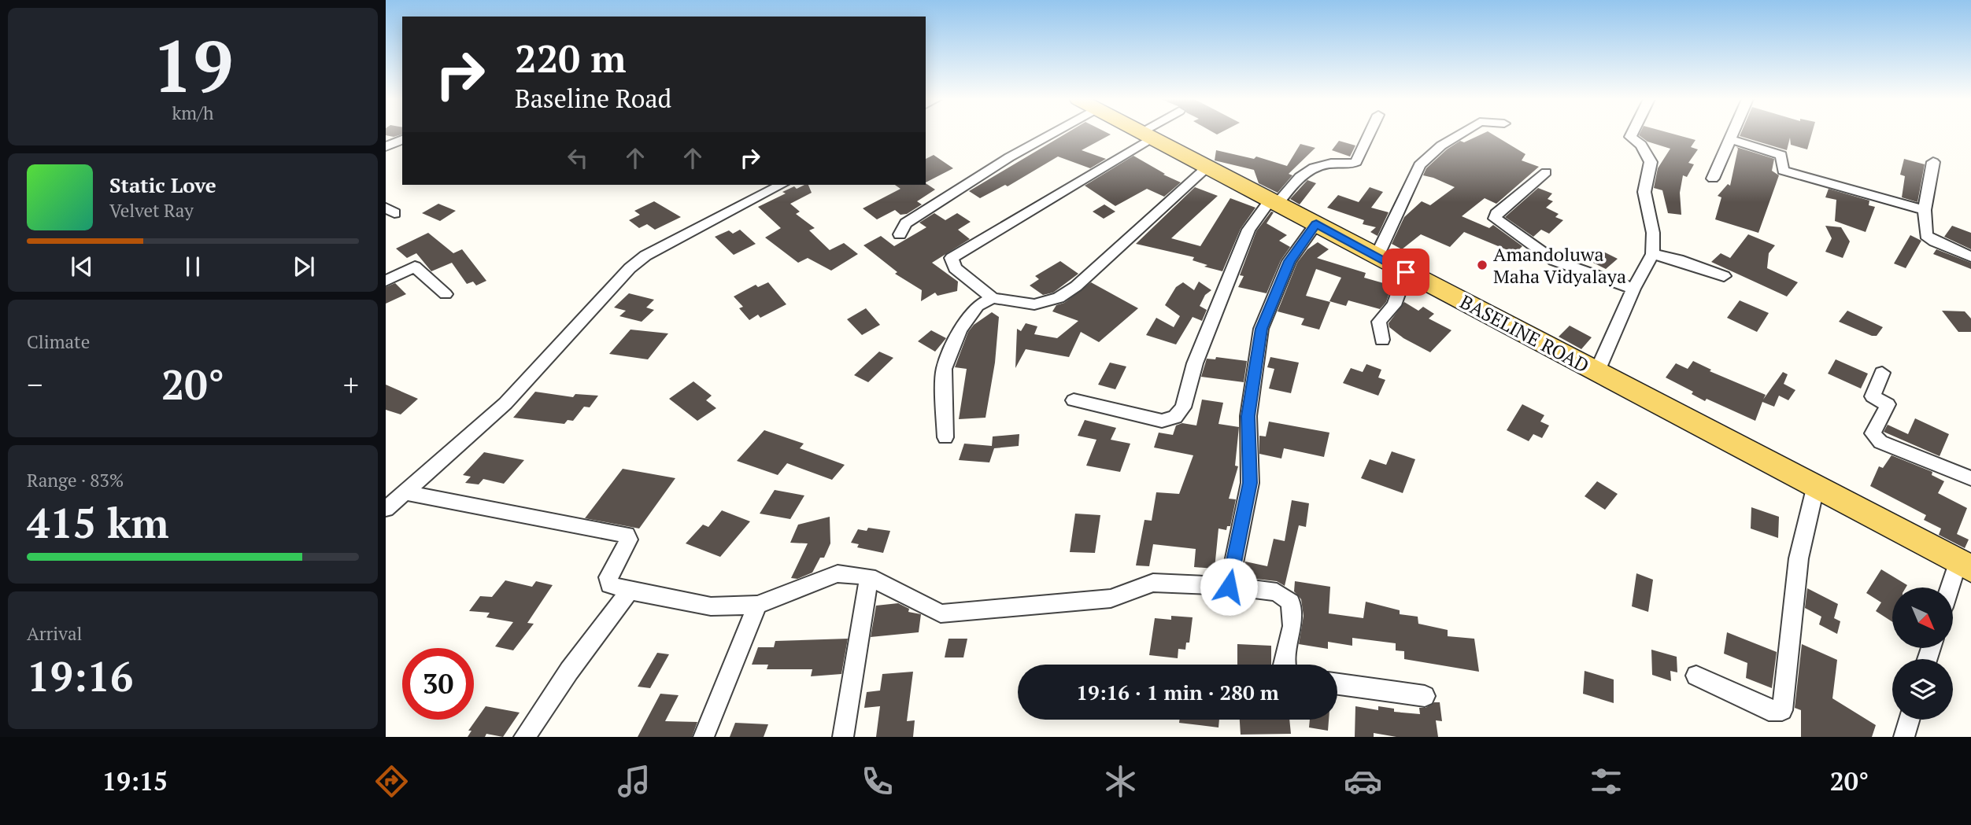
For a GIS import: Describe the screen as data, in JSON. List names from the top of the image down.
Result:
{
  "streets": {
    "main road": ["BASELINE ROAD"]
  },
  "places": ["Amandoluwa Maha Vidyalaya"],
  "north": "bottom right",
  "page": {
    "tile": [
      ["19", "km/h"],
      "Climate",
      ["Range · 83%", "415 km"],
      ["Arrival", "19:16"]
    ],
    "turn": ["220 m", "Baseline Road"],
    "song": ["Static Love", "Velvet Ray"],
    "heat": ["−", "20°", "+"],
    "limit": "30",
    "trip": "19:16 · 1 min · 280 m",
    "tabs": ["19:15", "20°"]
  }
}
